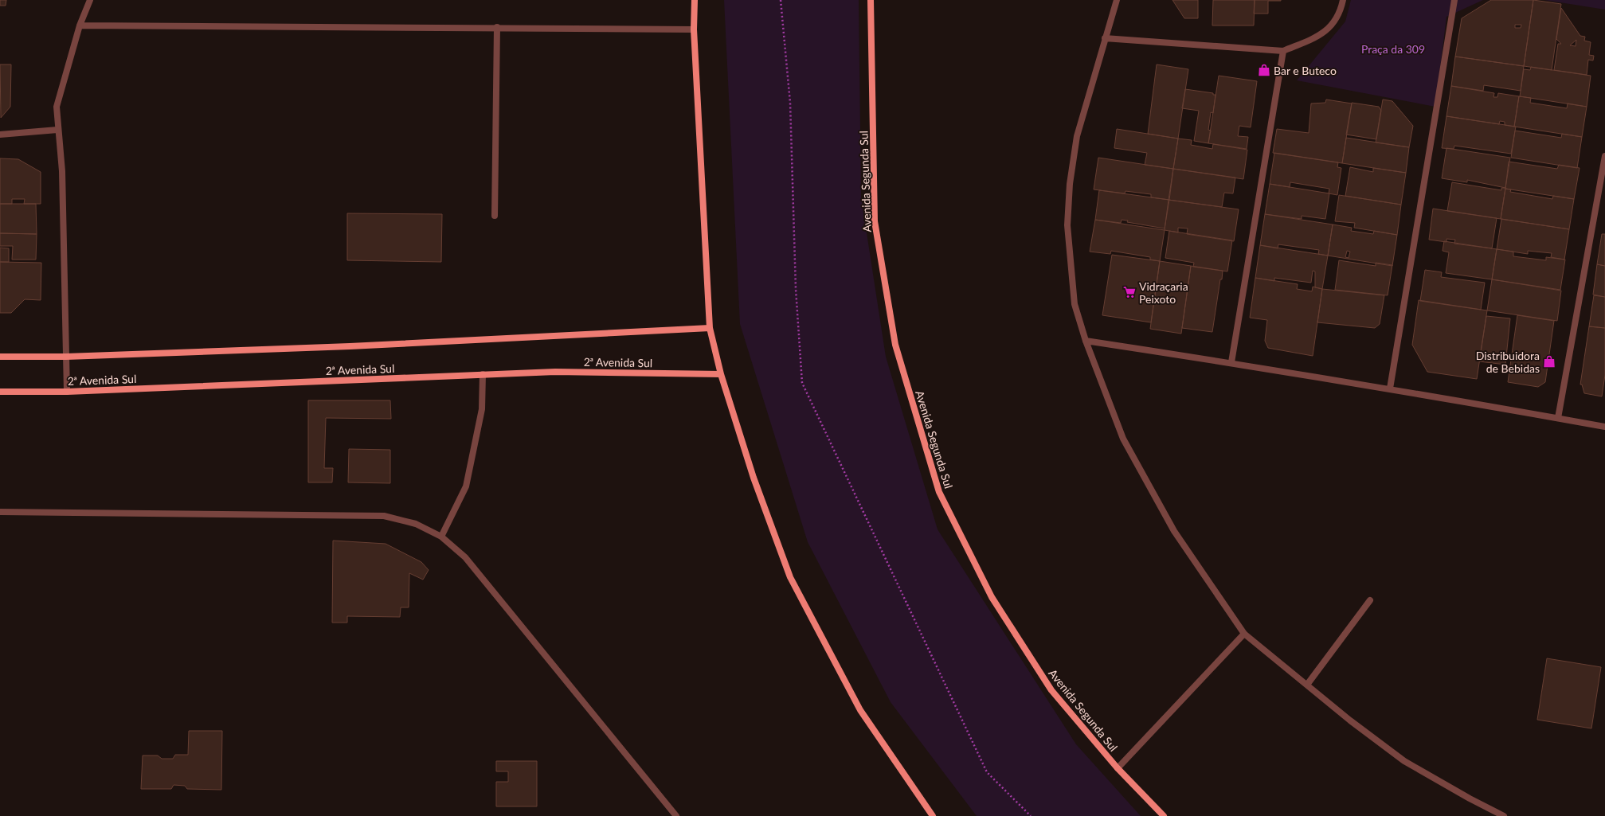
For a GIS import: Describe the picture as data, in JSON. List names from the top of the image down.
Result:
{
  "streets": {
    "main road": ["Avenida Segunda Sul", "2ᵃ Avenida Sul"]
  },
  "parks": ["Praça da 309"],
  "places": {
    "shop": ["Bar e Buteco", "Distribuidora de Bebidas"],
    "supermarket": ["Vidraçaria Peixoto"]
  }
}
